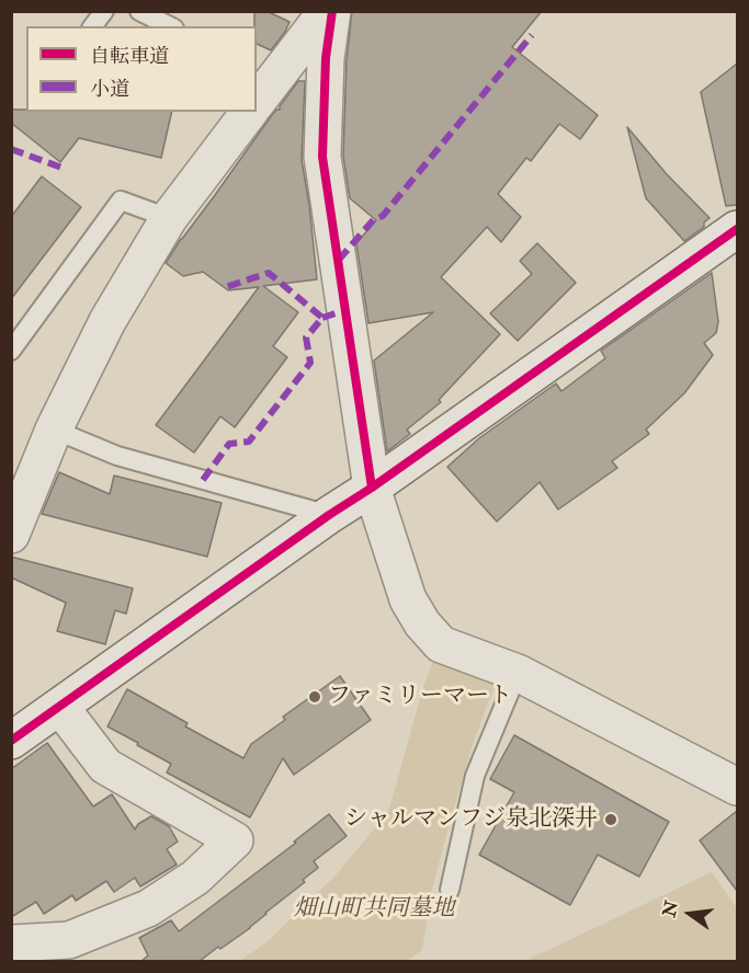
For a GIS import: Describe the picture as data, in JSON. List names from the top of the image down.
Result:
{
  "parks": ["畑山町共同墓地"],
  "places": ["ファミリーマート", "シャルマンフジ泉北深井"],
  "legend": ["自転車道", "小道"],
  "north": "left"
}
